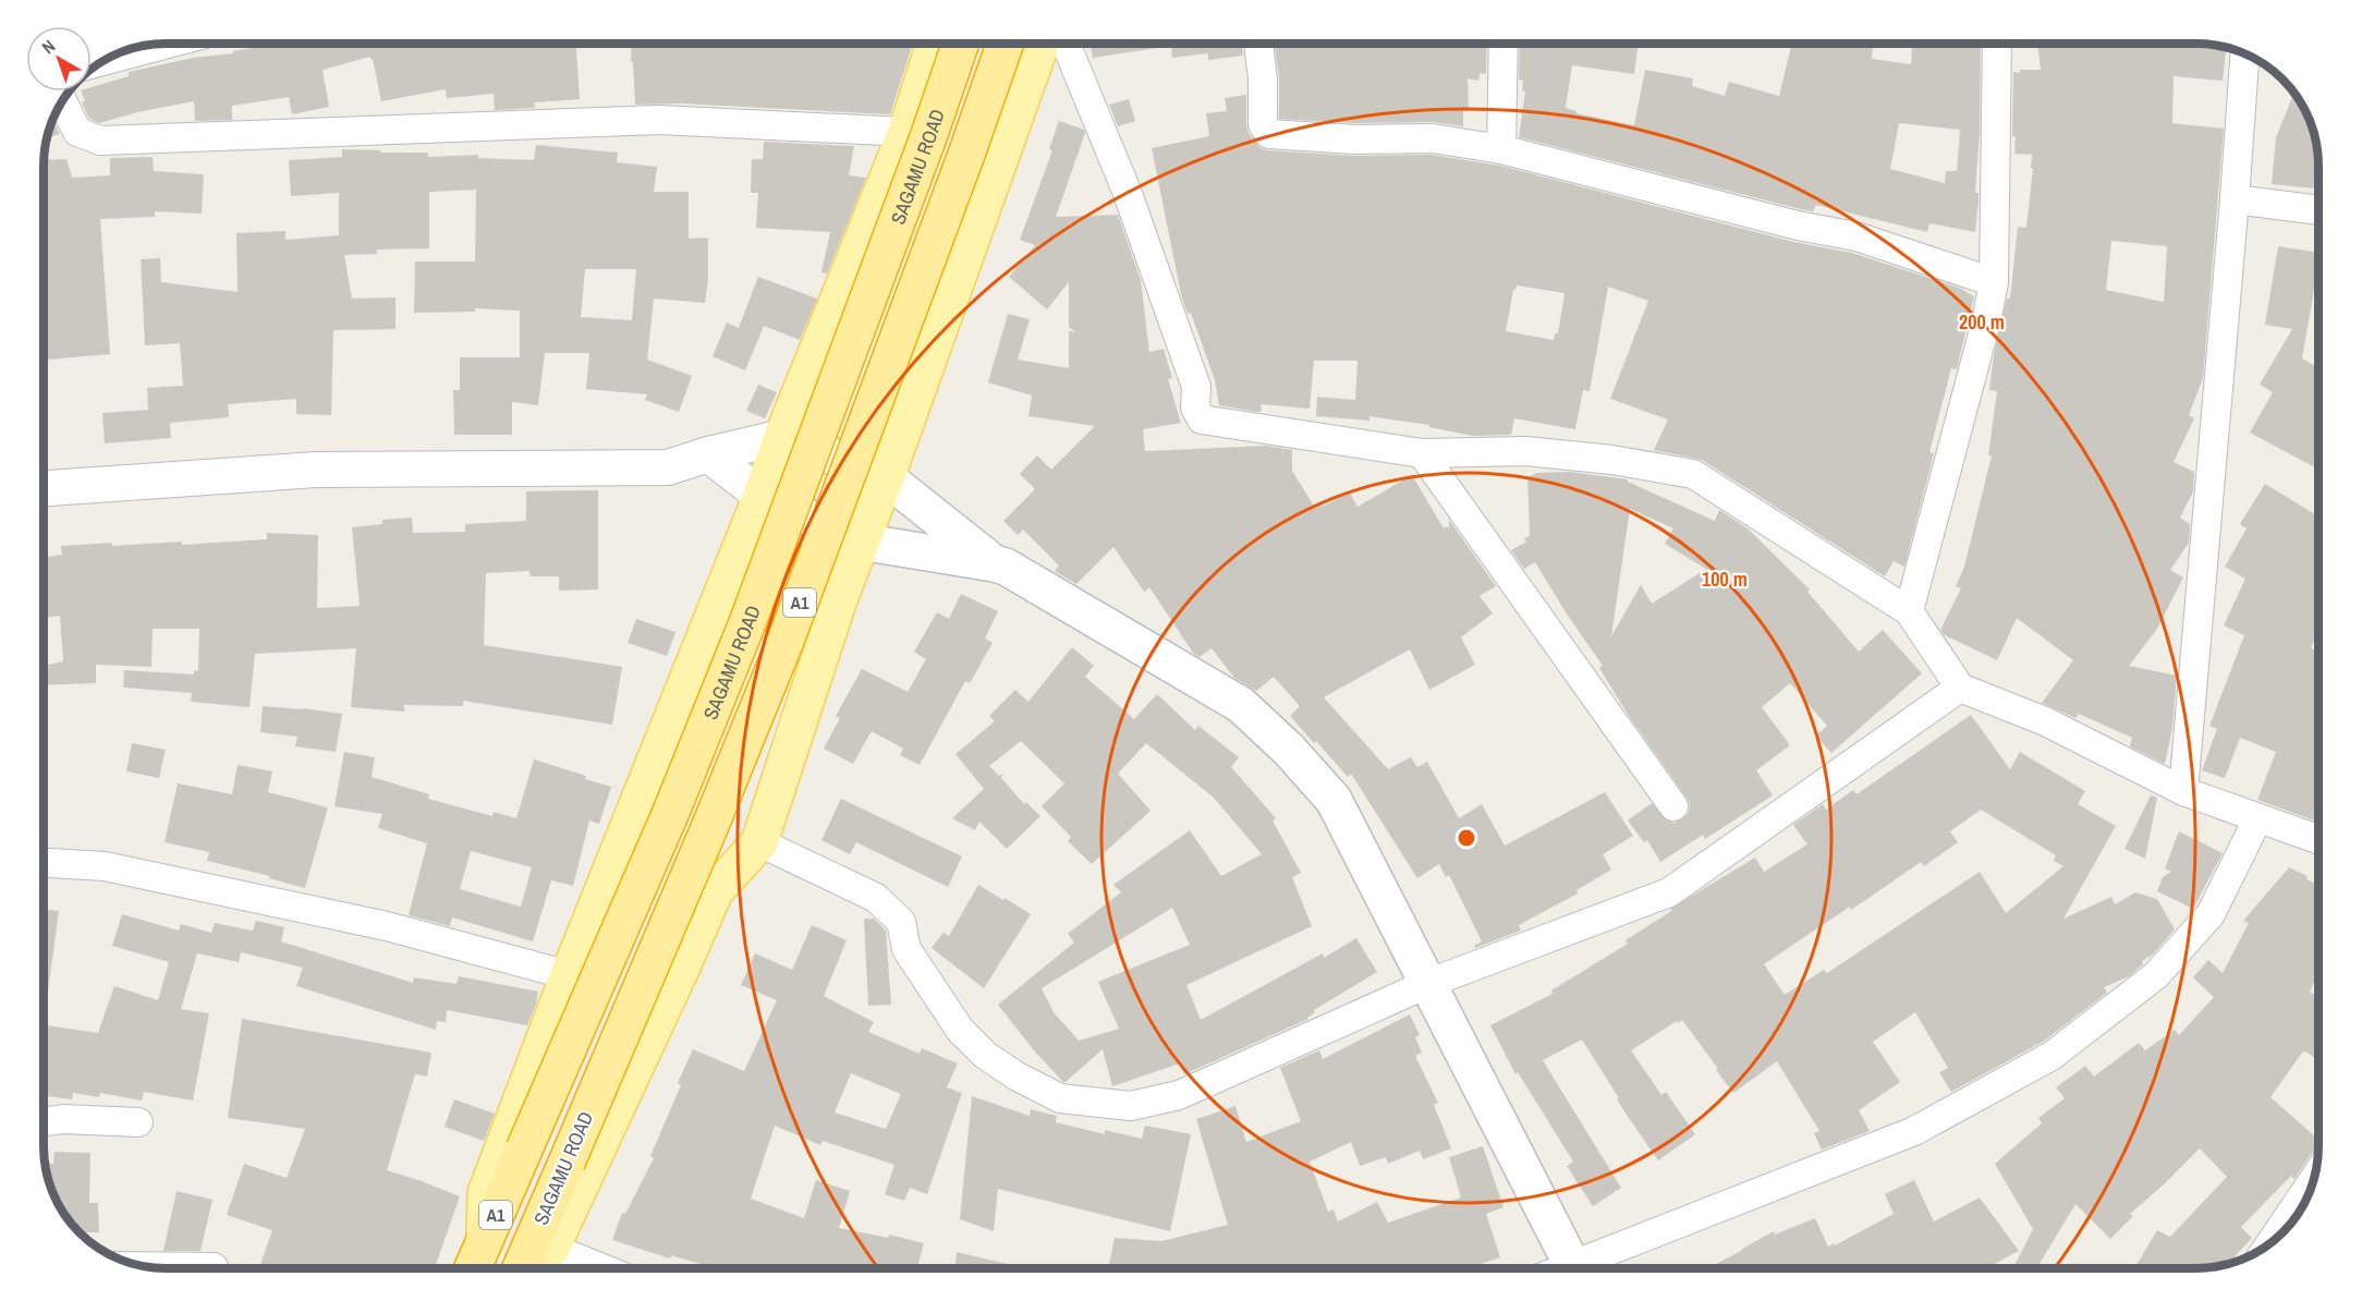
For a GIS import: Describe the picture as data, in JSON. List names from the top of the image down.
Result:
{
  "streets": {
    "highway": ["SAGAMU ROAD", "A1"]
  },
  "north": "top left",
  "rings": ["200 m", "100 m"]
}
